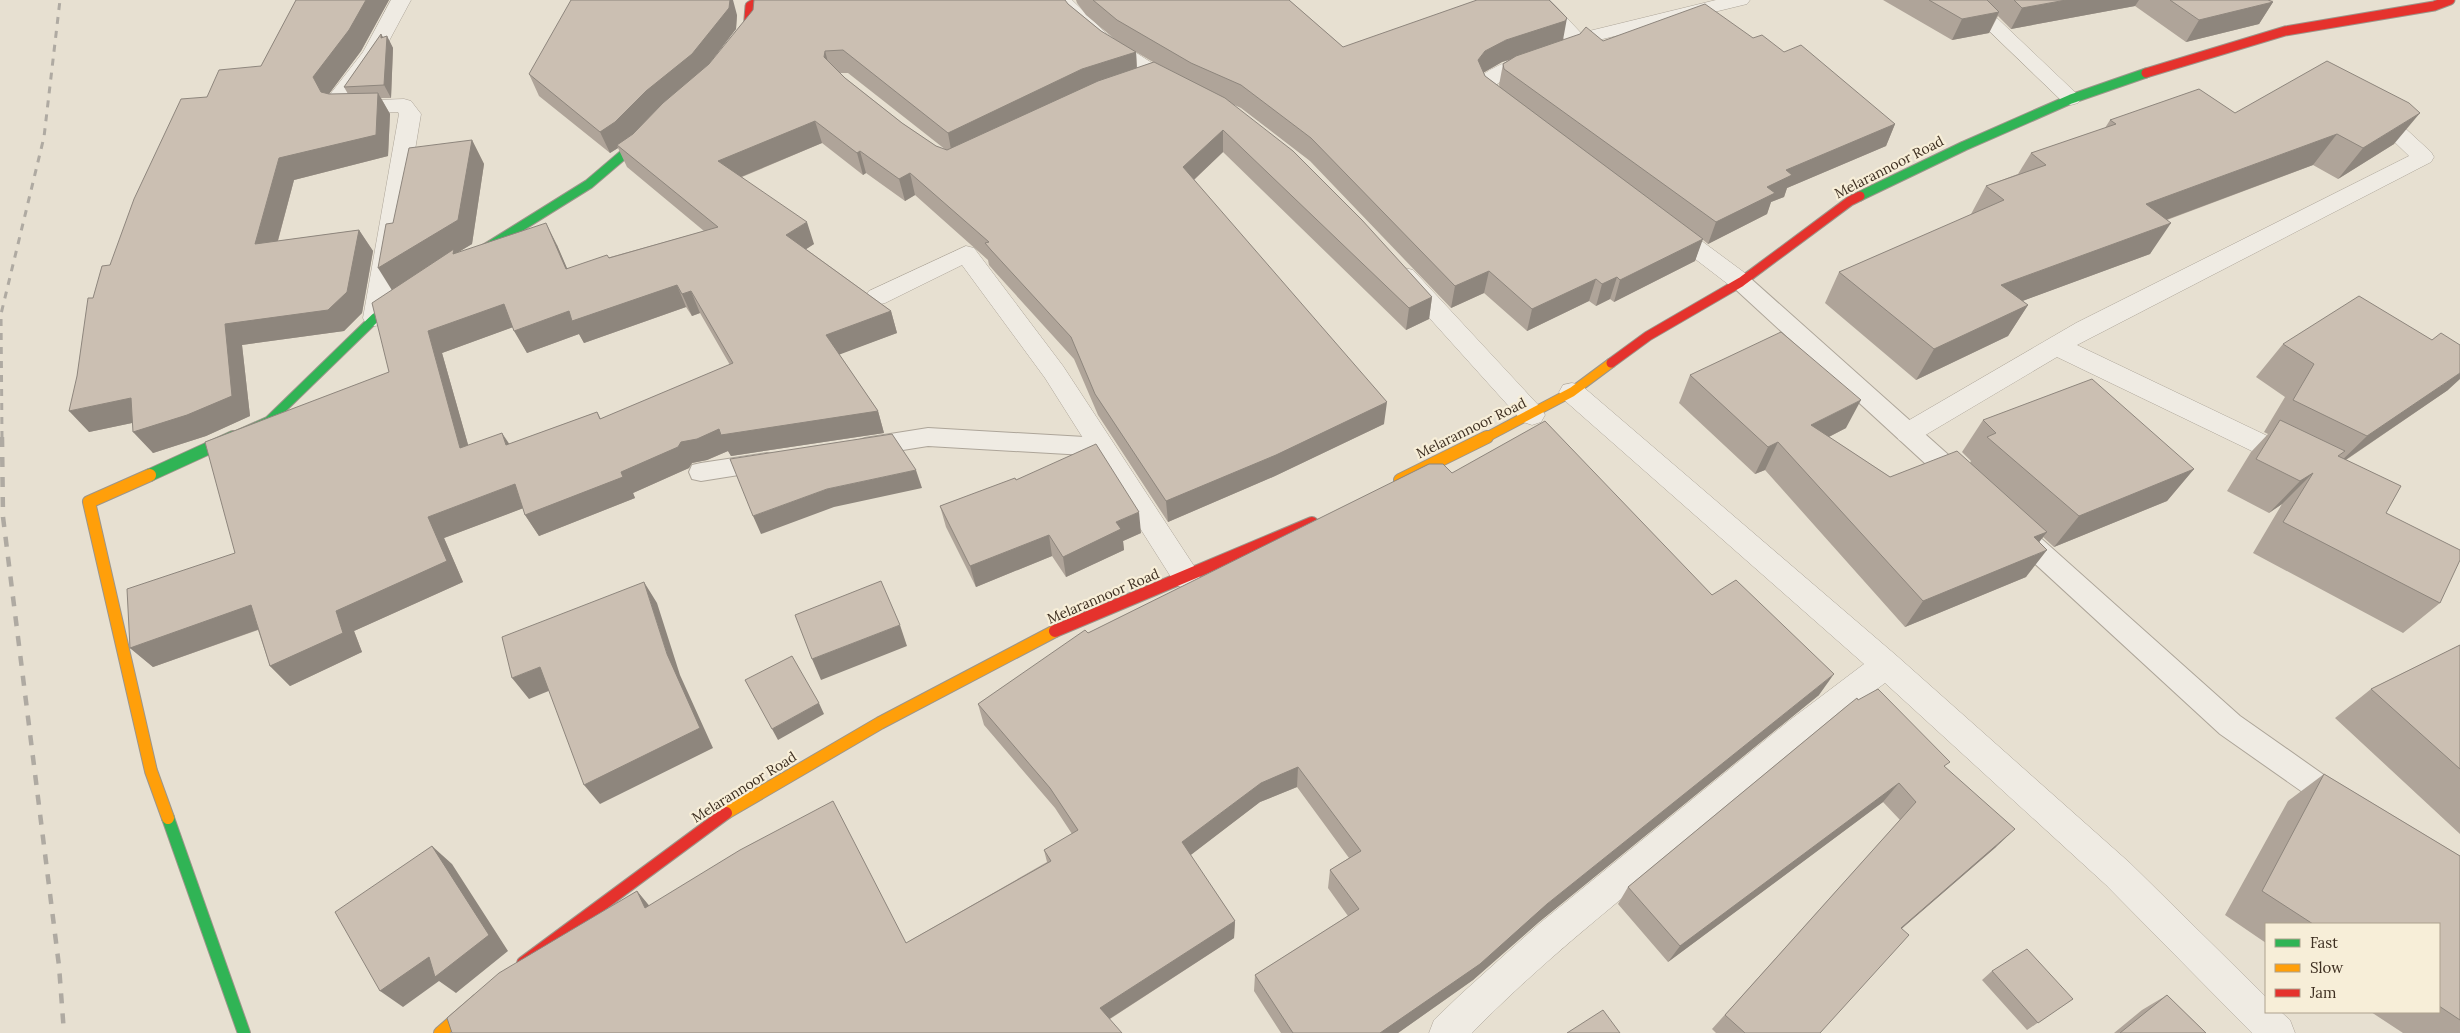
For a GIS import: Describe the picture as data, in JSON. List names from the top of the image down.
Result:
{
  "streets": {
    "street": ["Melarannoor Road"]
  },
  "legend": ["Fast", "Slow", "Jam"]
}
